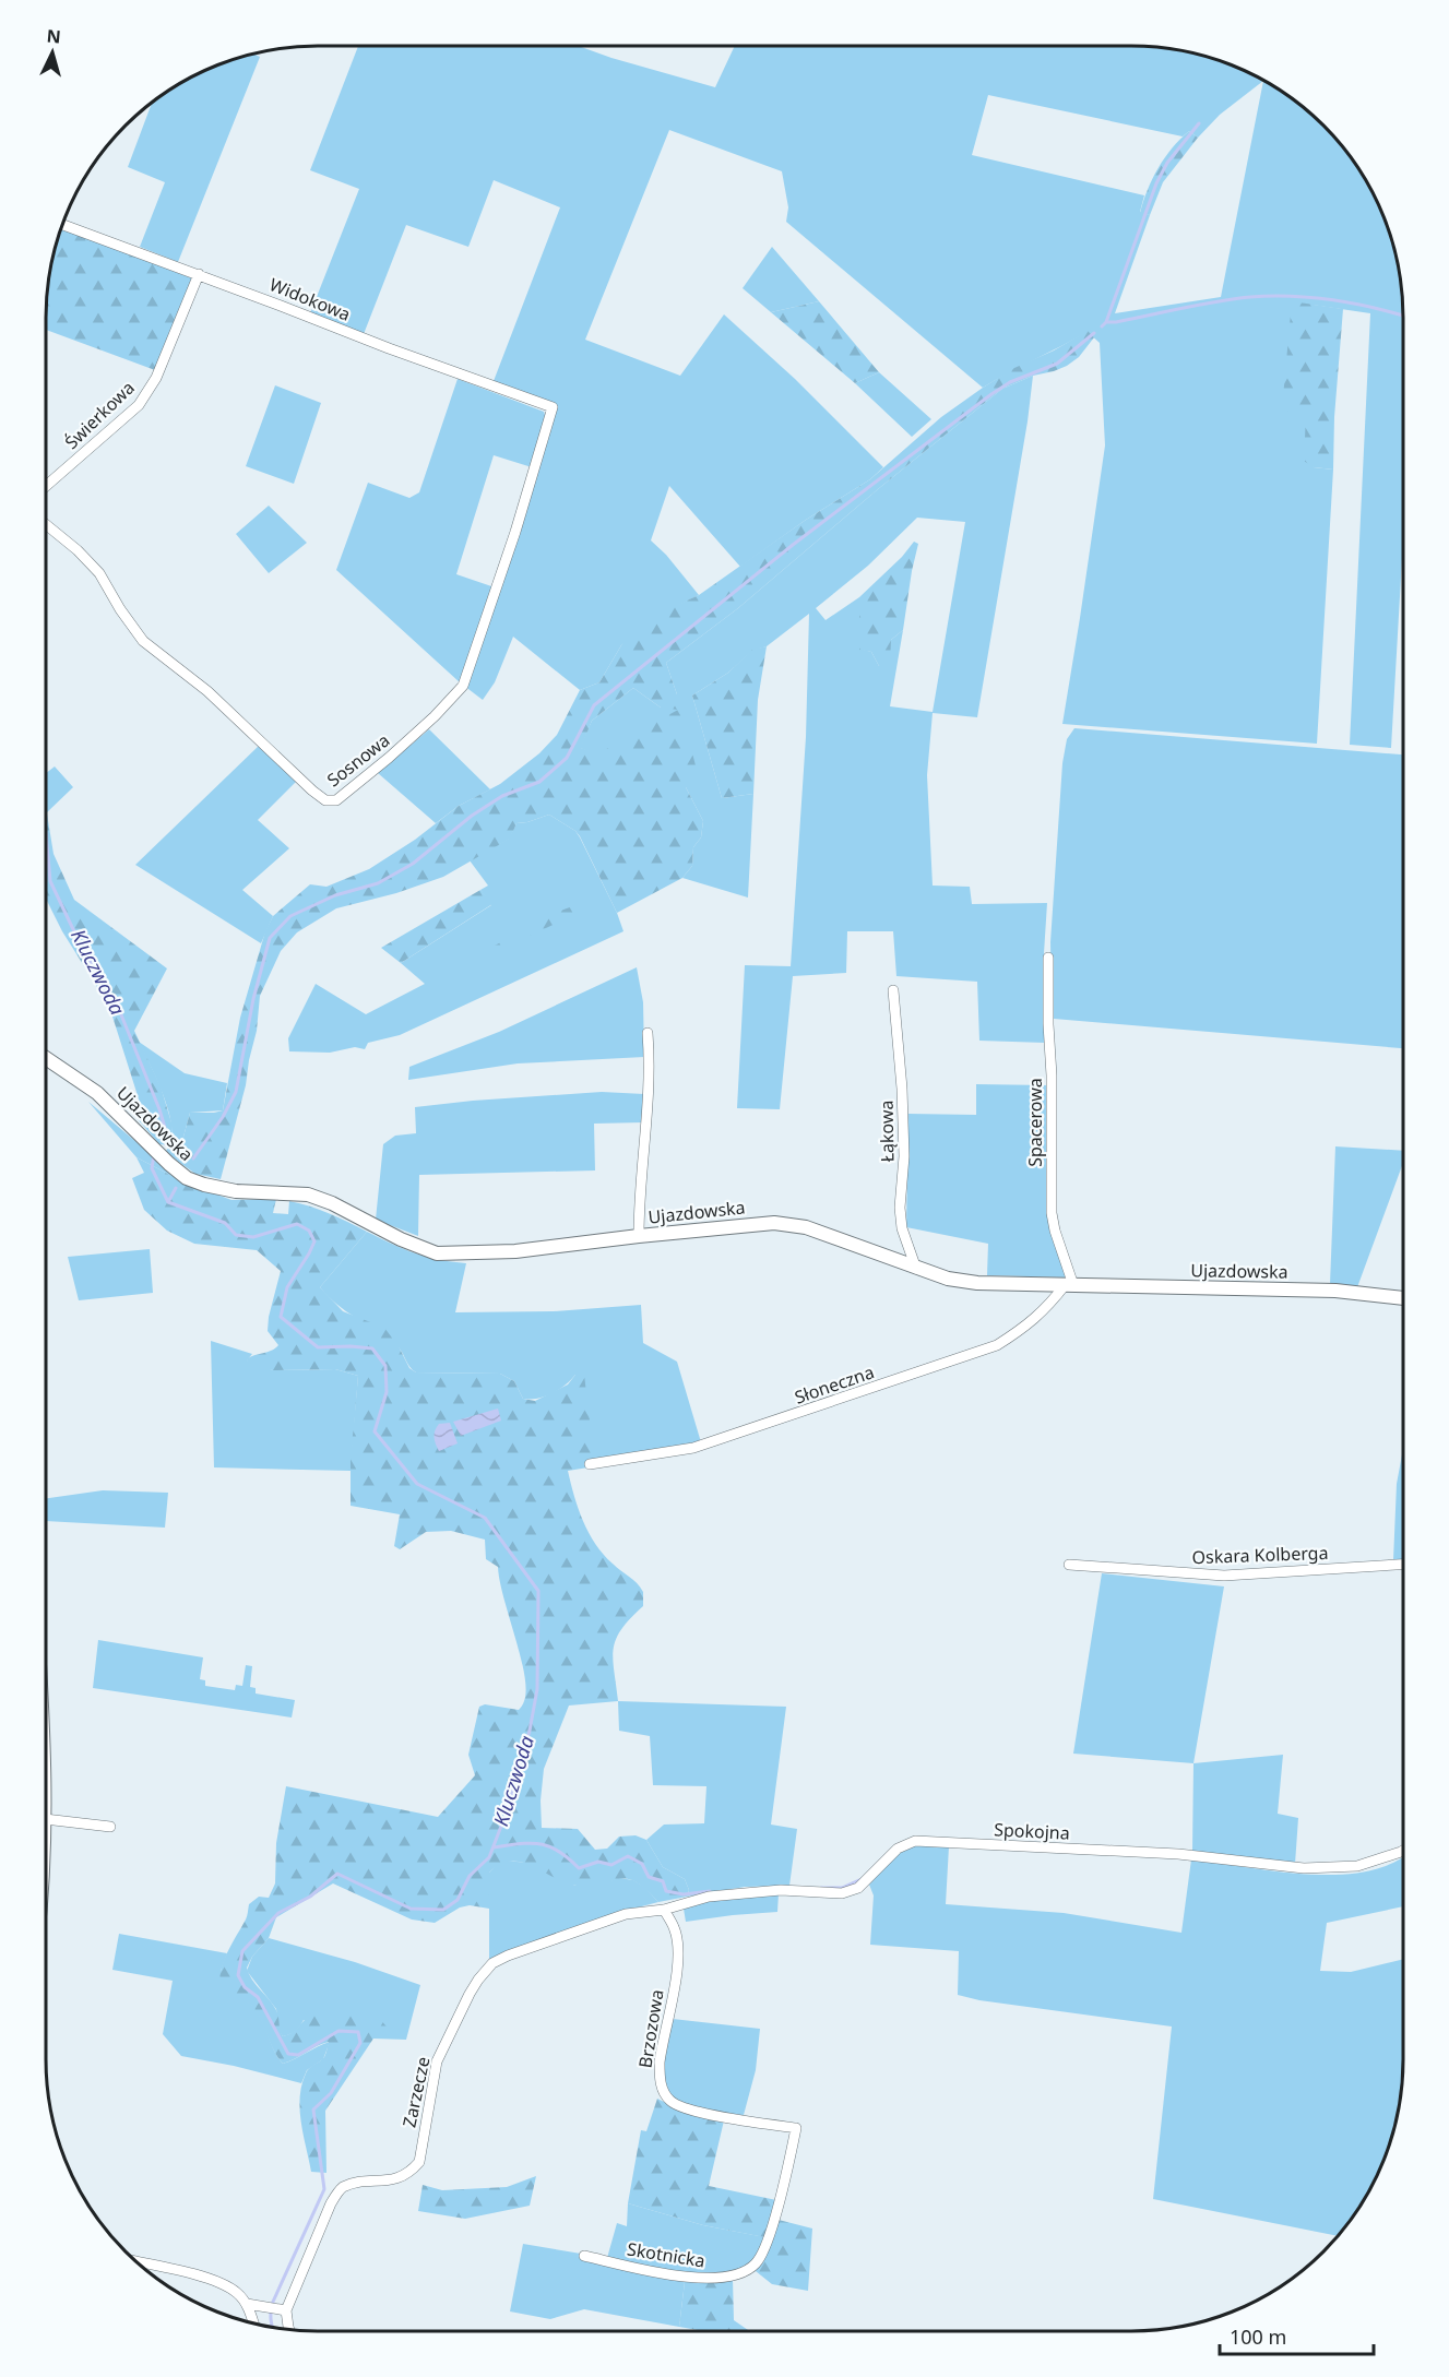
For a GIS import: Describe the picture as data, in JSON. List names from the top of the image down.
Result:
{
  "streets": {
    "street": [
      "Widokowa",
      "Świerkowa",
      "Sosnowa",
      "Spacerowa",
      "Ujazdowska",
      "Łąkowa",
      "Słoneczna",
      "Oskara Kolberga",
      "Spokojna",
      "Brzozowa",
      "Zarzecze",
      "Skotnicka"
    ]
  },
  "crossings": [
    ["Widokowa", "Świerkowa"],
    ["Widokowa", "Sosnowa"],
    ["Spacerowa", "Ujazdowska"],
    ["Spacerowa", "Słoneczna"],
    ["Ujazdowska", "Łąkowa"],
    ["Ujazdowska", "Słoneczna"],
    ["Spokojna", "Brzozowa"],
    ["Spokojna", "Zarzecze"],
    ["Brzozowa", "Zarzecze"],
    ["Brzozowa", "Skotnicka"]
  ],
  "water": ["Kluczwoda"],
  "scale_bar": "100 m",
  "north": "top"
}
